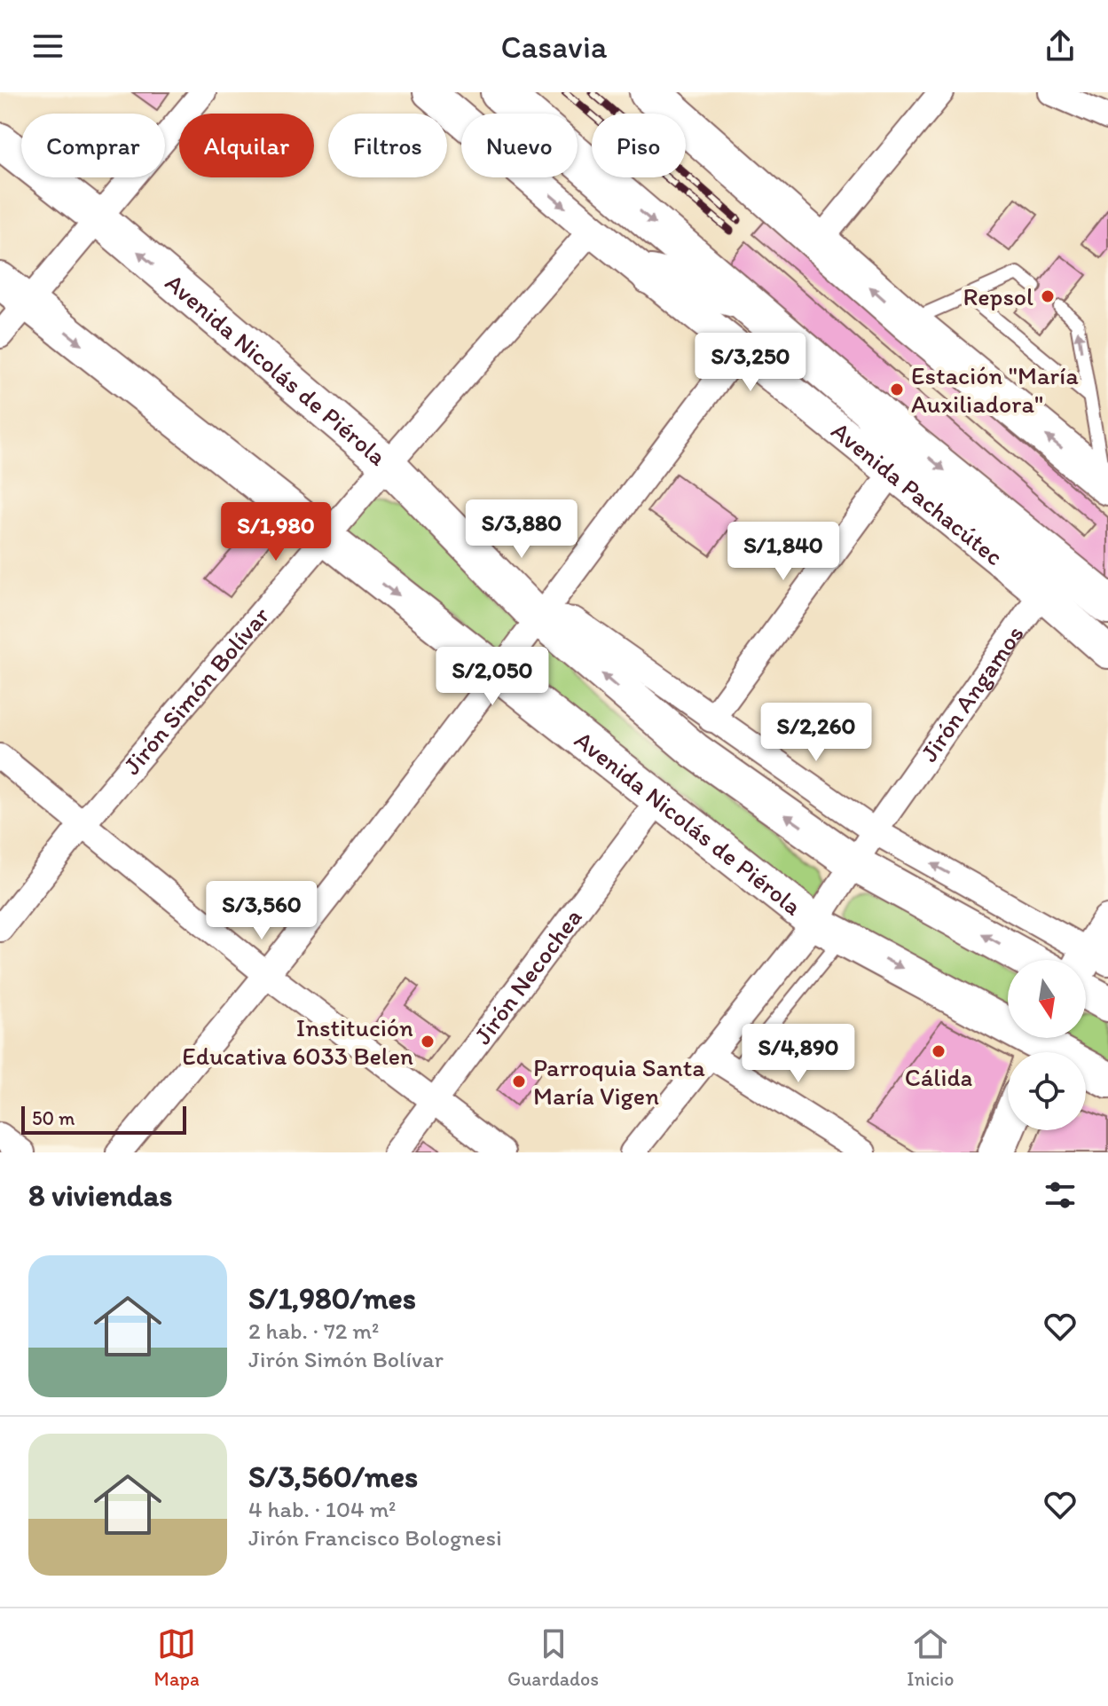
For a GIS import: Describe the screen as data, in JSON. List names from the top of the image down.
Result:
{
  "streets": {
    "main road": ["Avenida Nicolás de Piérola", "Avenida Pachacútec"],
    "street": ["Jirón Simón Bolívar", "Jirón Angamos", "Jirón Necochea"]
  },
  "crossings": [
    ["Avenida Nicolás de Piérola", "Jirón Simón Bolívar"],
    ["Avenida Nicolás de Piérola", "Jirón Angamos"],
    ["Avenida Nicolás de Piérola", "Jirón Necochea"],
    ["Avenida Pachacútec", "Jirón Simón Bolívar"],
    ["Avenida Pachacútec", "Jirón Angamos"]
  ],
  "places": [
    "Repsol",
    "Estación \"María Auxiliadora\"",
    "Institución Educativa 6033 Belen",
    "Cálida",
    "Parroquia Santa María Vigen"
  ],
  "scale_bar": "50 m",
  "north": "bottom",
  "page": {
    "header": "Casavia",
    "chip": [
      "Comprar",
      "Alquilar",
      "Filtros",
      "Nuevo",
      "Piso"
    ],
    "price": [
      "S/3,250",
      "S/3,880",
      "S/1,980",
      "S/1,840",
      "S/2,050",
      "S/2,260",
      "S/3,560",
      "S/4,890"
    ],
    "scale": "50 m",
    "heading": "8 viviendas",
    "list": [
      {
        "name": "S/1,980/mes",
        "note": "2 hab. · 72 m² · Jirón Simón Bolívar"
      },
      {
        "name": "S/3,560/mes",
        "note": "4 hab. · 104 m² · Jirón Francisco Bolognesi"
      }
    ],
    "tabs": ["Mapa", "Guardados", "Inicio"]
  }
}
